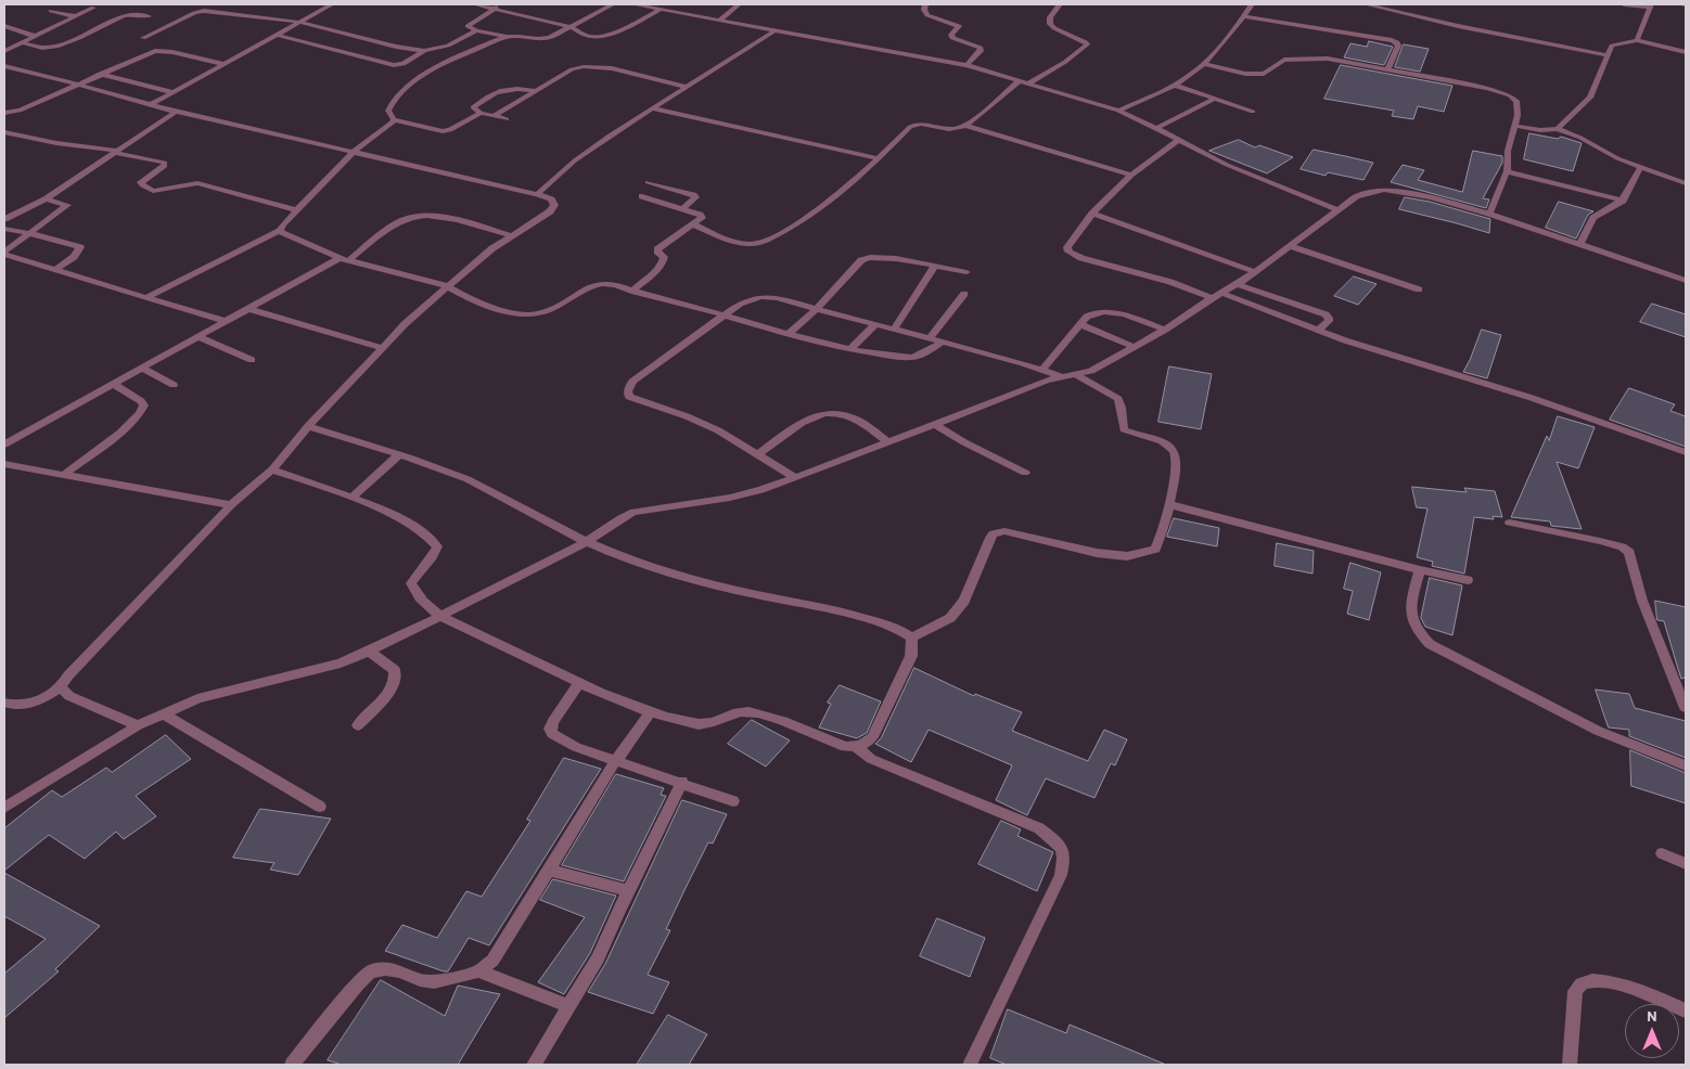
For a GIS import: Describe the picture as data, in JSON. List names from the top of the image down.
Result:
{
  "north": "top"
}
